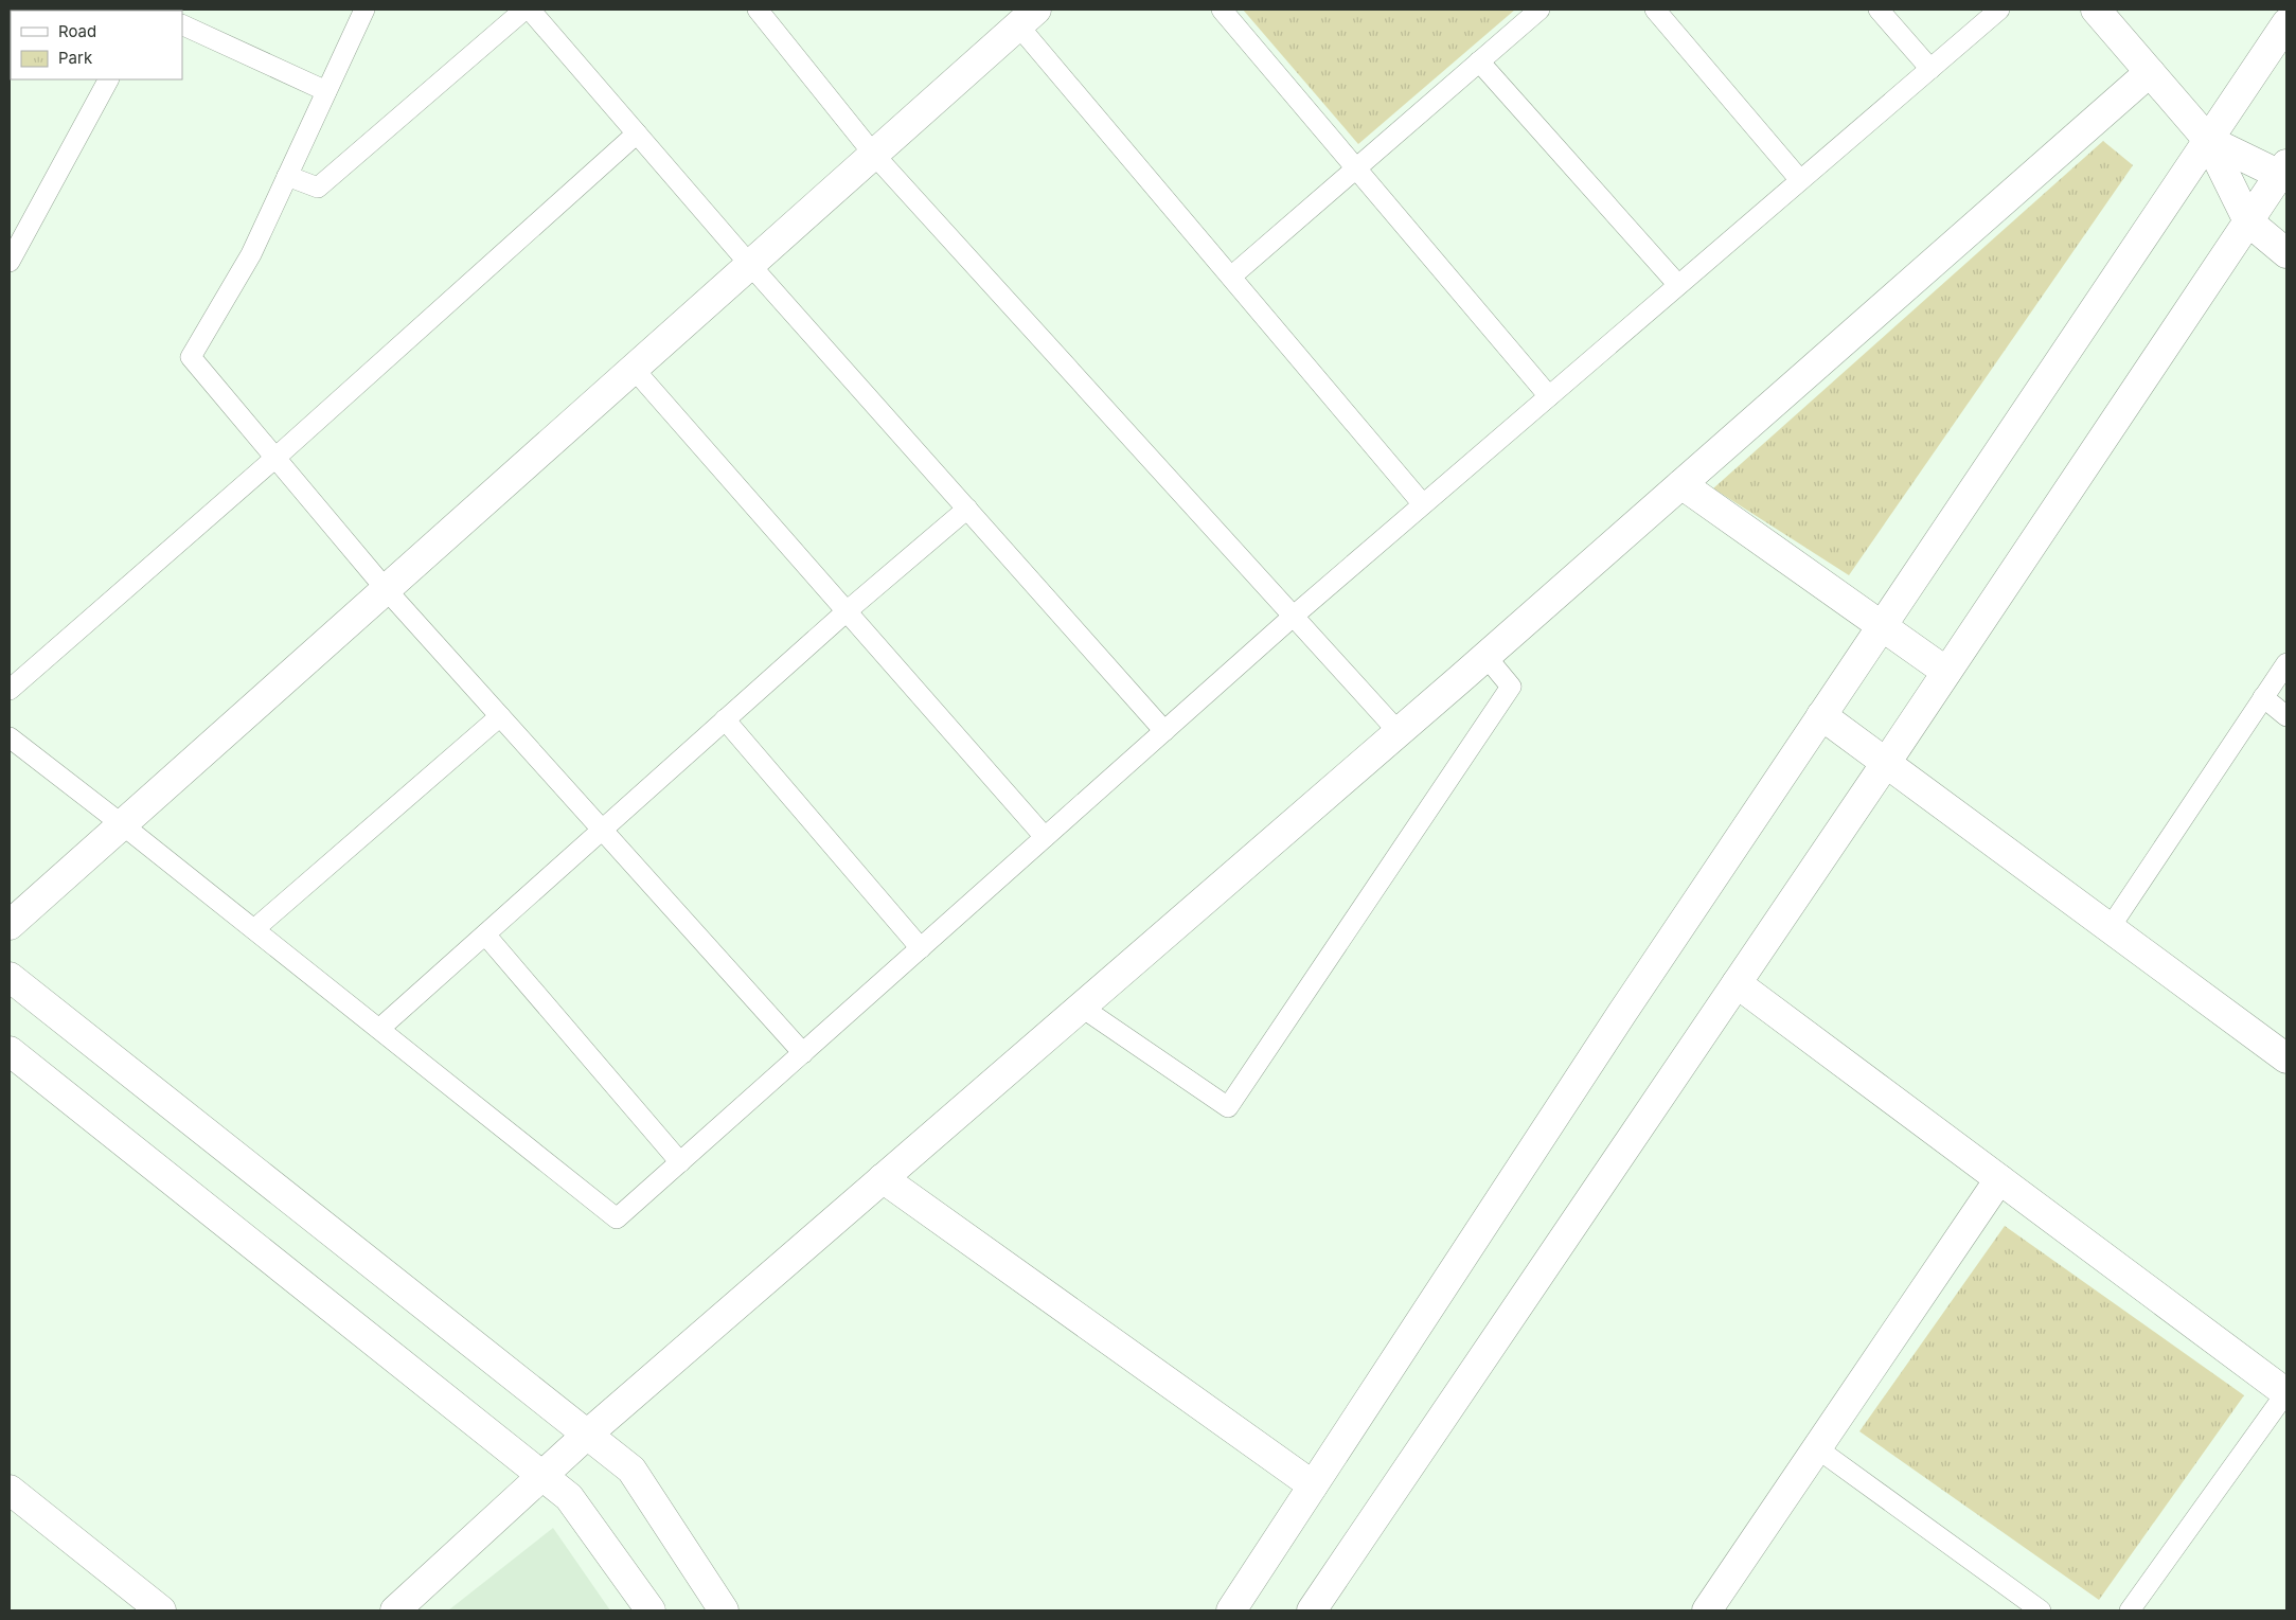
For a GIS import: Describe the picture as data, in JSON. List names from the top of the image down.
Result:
{
  "legend": ["Road", "Park"]
}
